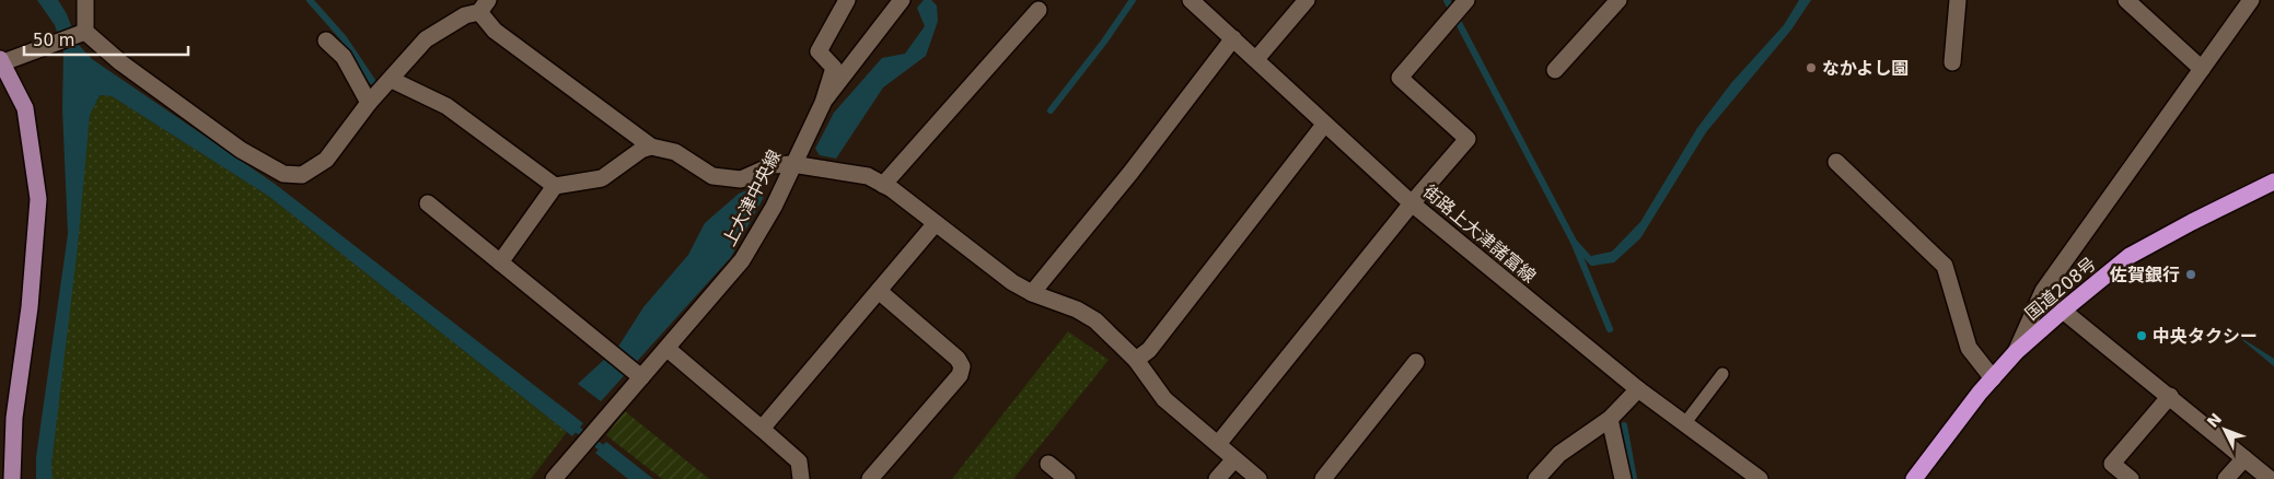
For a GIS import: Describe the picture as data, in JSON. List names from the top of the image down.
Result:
{
  "streets": {
    "highway": ["国道208号"],
    "street": ["上大津中央線", "街路上大津諸富線"]
  },
  "places": ["なかよし園", "佐賀銀行", "中央タクシー"],
  "scale_bar": "50 m",
  "north": "top left"
}
